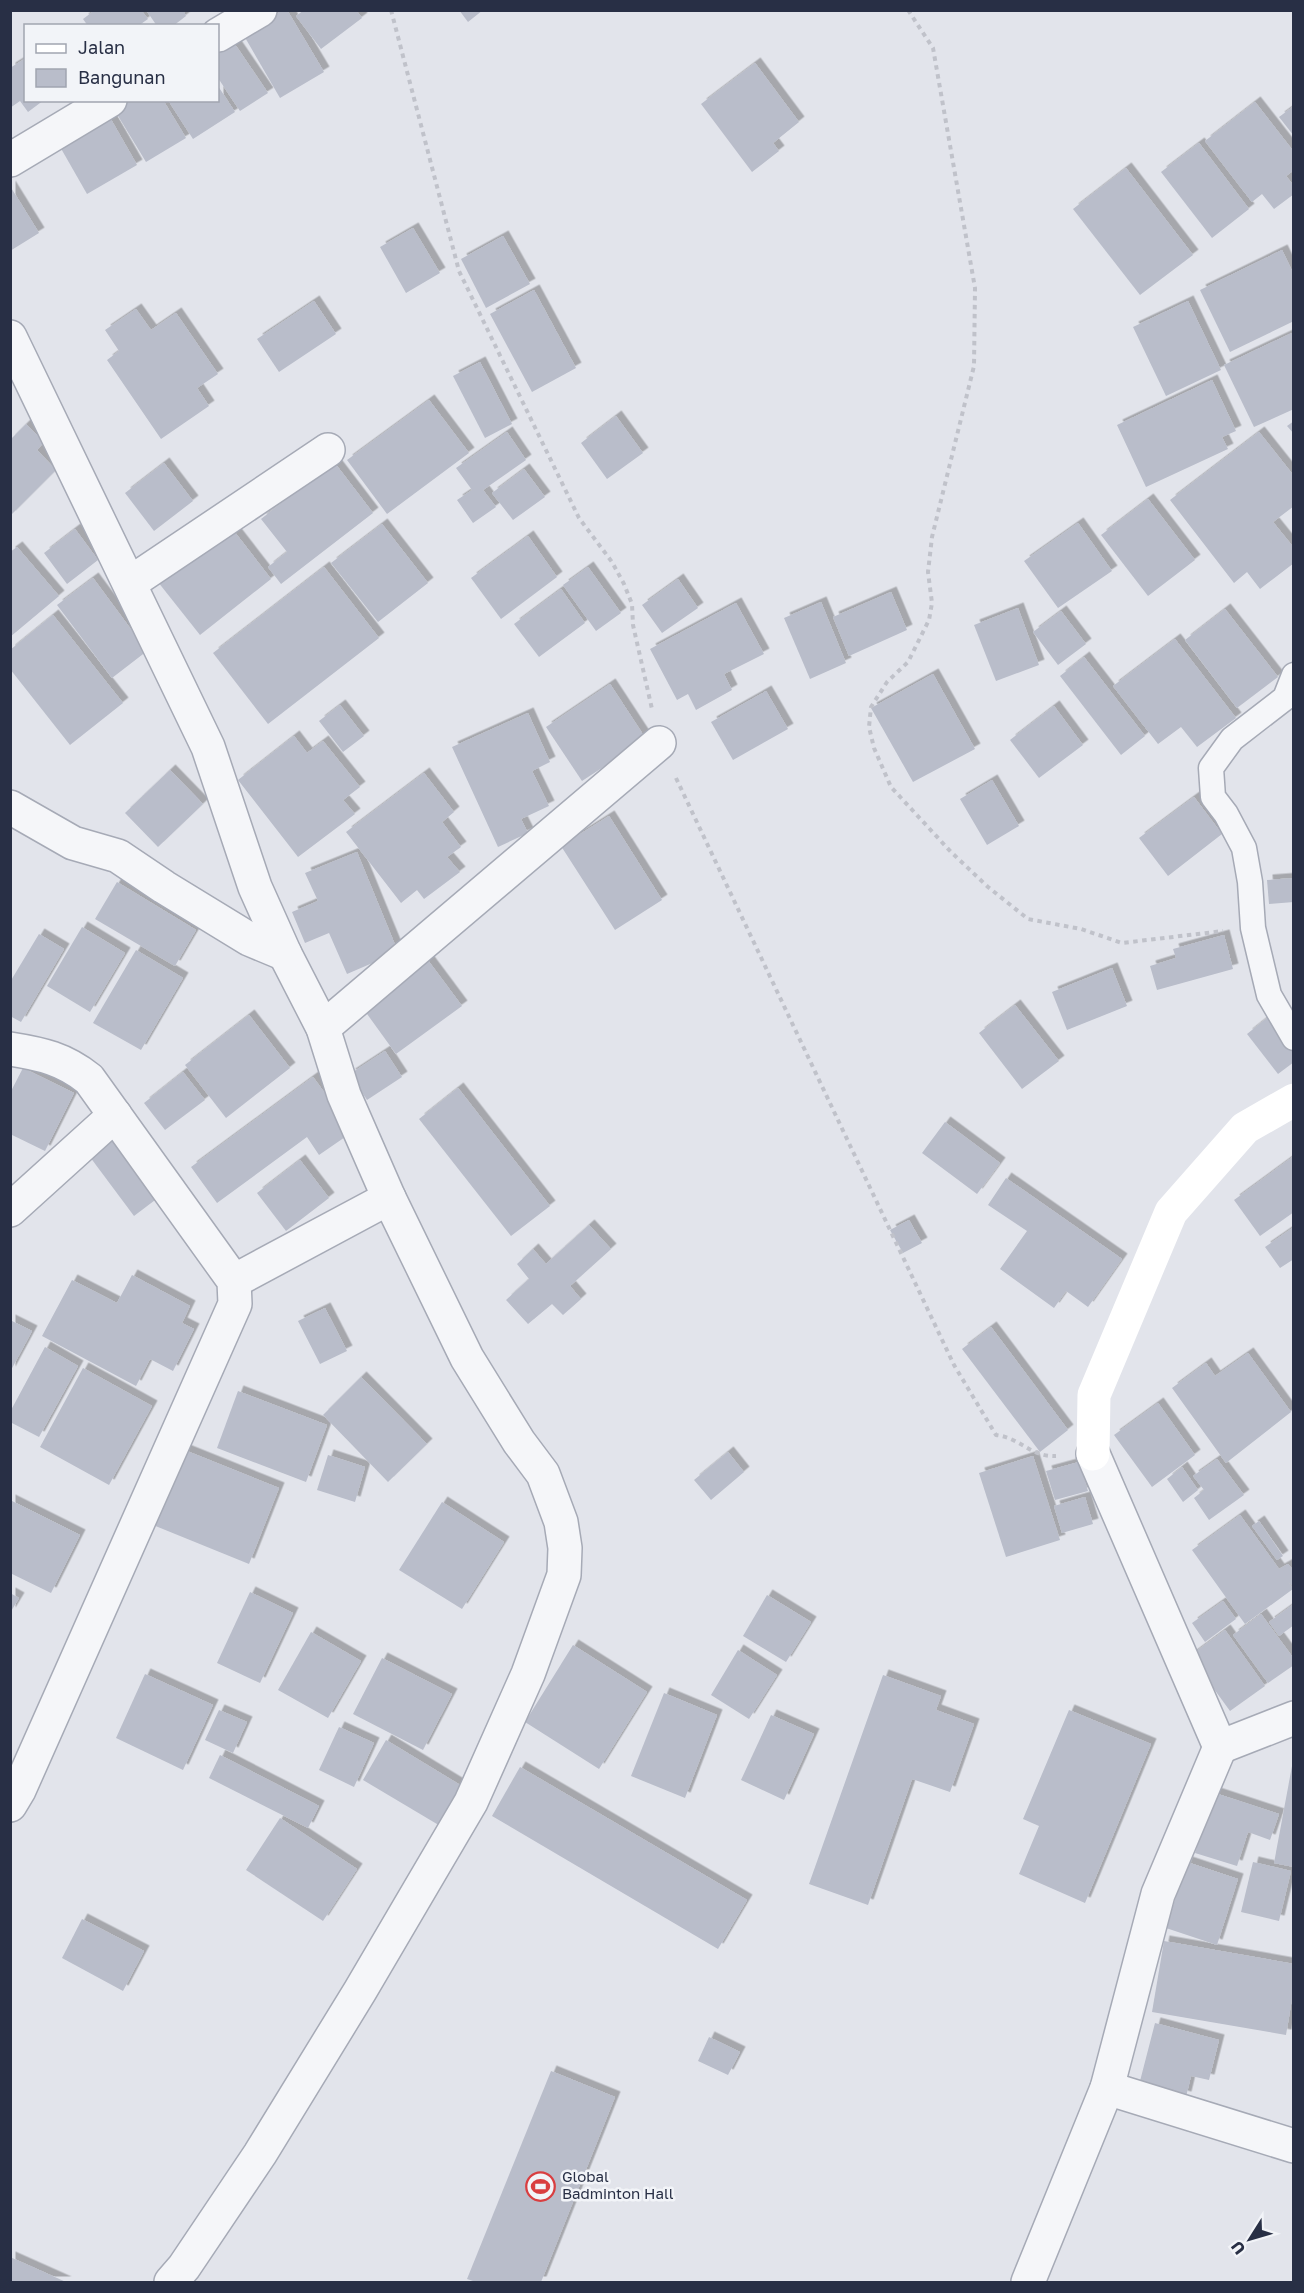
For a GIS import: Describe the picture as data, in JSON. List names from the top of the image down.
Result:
{
  "places": {
    "sports": ["Global Badminton Hall"]
  },
  "legend": ["Jalan", "Bangunan"],
  "north": "bottom left"
}
